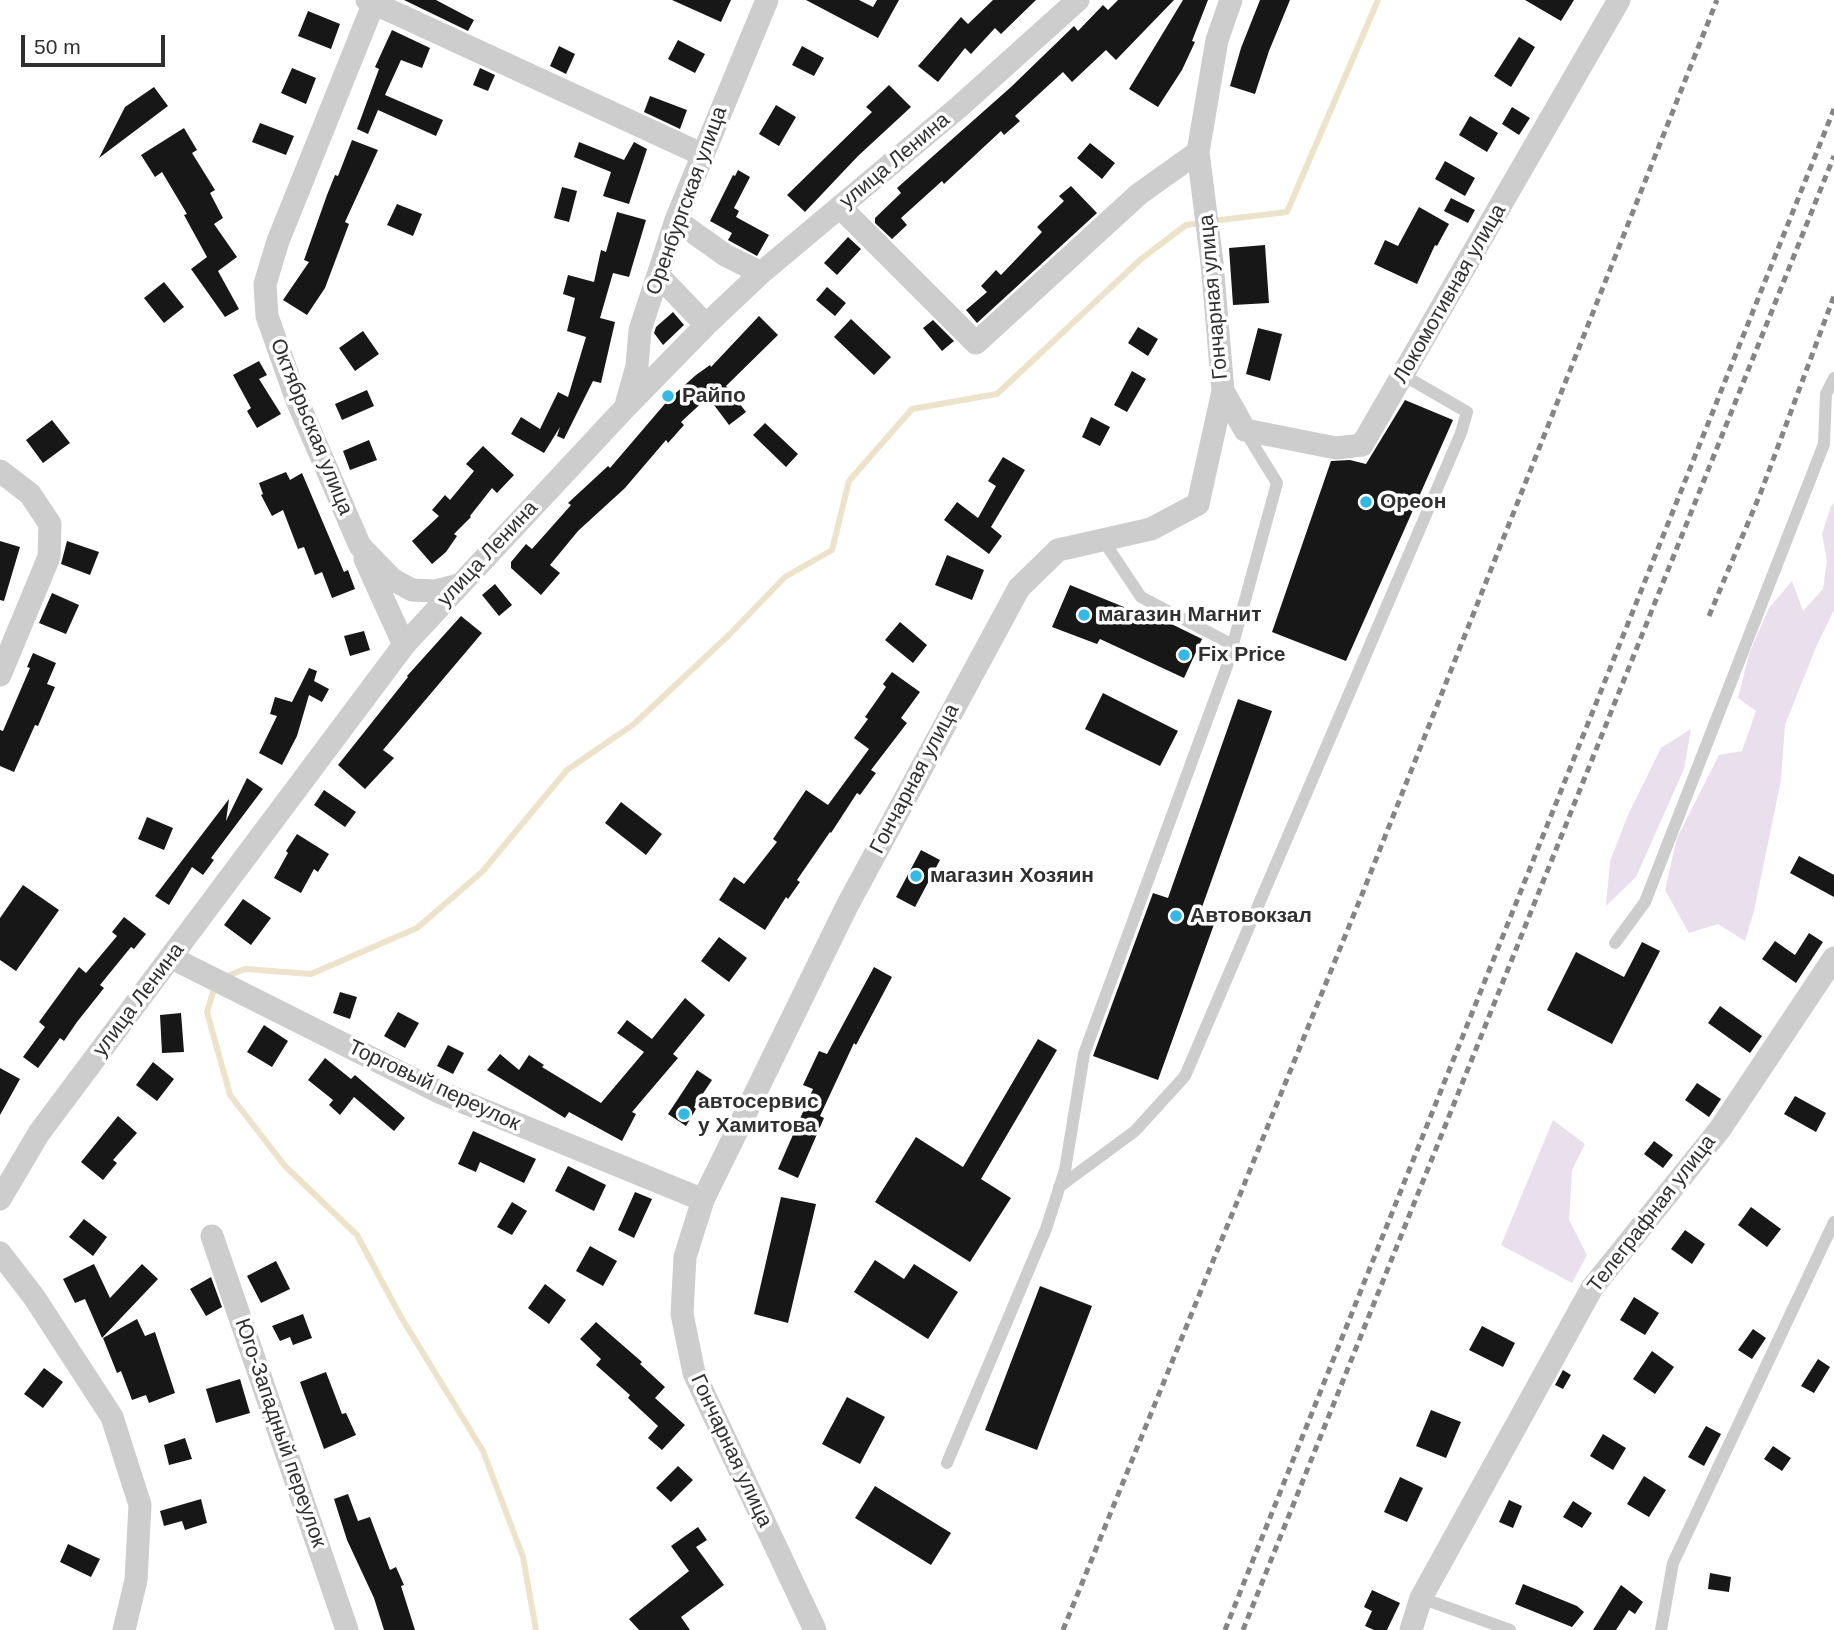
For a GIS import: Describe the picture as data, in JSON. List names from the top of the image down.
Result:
{
  "streets": {
    "street": [
      "улица Ленина",
      "Оренбургская улица",
      "Локомотивная улица",
      "Гончарная улица",
      "Октябрьская улица",
      "Торговый переулок",
      "Телеграфная улица",
      "Юго-Западный переулок"
    ]
  },
  "crossings": [
    ["улица Ленина", "Оренбургская улица"],
    ["улица Ленина", "Октябрьская улица"],
    ["улица Ленина", "Торговый переулок"],
    ["Гончарная улица", "Торговый переулок"]
  ],
  "places": [
    "Райпо",
    "Ореон",
    "магазин Магнит",
    "Fix Price",
    "магазин Хозяин",
    "Автовокзал",
    "автосервис у Хамитова"
  ],
  "scale_bar": "50 m"
}
